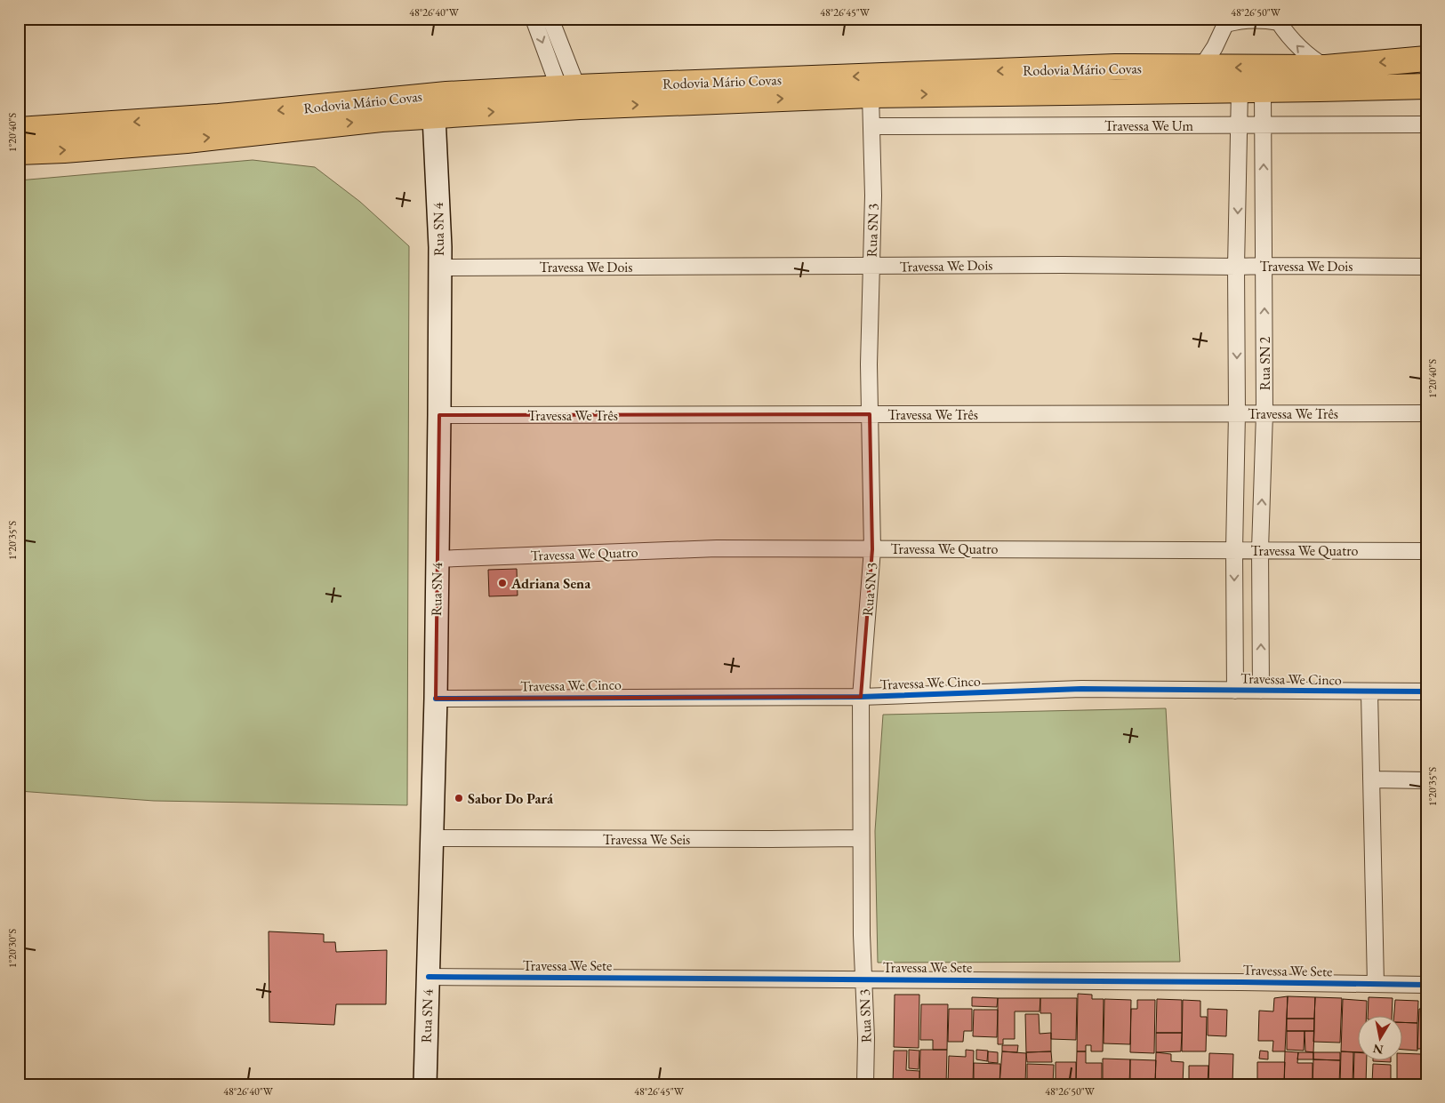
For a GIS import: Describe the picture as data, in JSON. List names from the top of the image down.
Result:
{
  "streets": {
    "main road": ["Rodovia Mário Covas", "Rua SN 4"],
    "street": [
      "Travessa We Um",
      "Rua SN 3",
      "Travessa We Dois",
      "Rua SN 2",
      "Travessa We Três",
      "Travessa We Quatro",
      "Travessa We Cinco",
      "Travessa We Seis",
      "Travessa We Sete"
    ]
  },
  "crossings": [
    ["Rodovia Mário Covas", "Rua SN 4"],
    ["Rodovia Mário Covas", "Rua SN 3"],
    ["Rodovia Mário Covas", "Rua SN 2"],
    ["Travessa We Um", "Rua SN 3"],
    ["Travessa We Um", "Rua SN 2"],
    ["Rua SN 4", "Travessa We Dois"],
    ["Rua SN 4", "Travessa We Três"],
    ["Rua SN 4", "Travessa We Quatro"],
    ["Rua SN 4", "Travessa We Cinco"],
    ["Rua SN 4", "Travessa We Seis"],
    ["Rua SN 4", "Travessa We Sete"],
    ["Rua SN 3", "Travessa We Dois"],
    ["Rua SN 3", "Travessa We Três"],
    ["Rua SN 3", "Travessa We Quatro"],
    ["Rua SN 3", "Travessa We Cinco"],
    ["Rua SN 3", "Travessa We Seis"],
    ["Rua SN 3", "Travessa We Sete"],
    ["Travessa We Dois", "Rua SN 2"],
    ["Rua SN 2", "Travessa We Três"],
    ["Rua SN 2", "Travessa We Quatro"],
    ["Rua SN 2", "Travessa We Cinco"]
  ],
  "places": ["Adriana Sena", "Sabor Do Pará"],
  "north": "bottom",
  "coordinates": [
    "48°26'40\"W",
    "48°26'45\"W",
    "48°26'50\"W",
    "1°20'40\"S",
    "1°20'35\"S",
    "1°20'30\"S"
  ]
}
